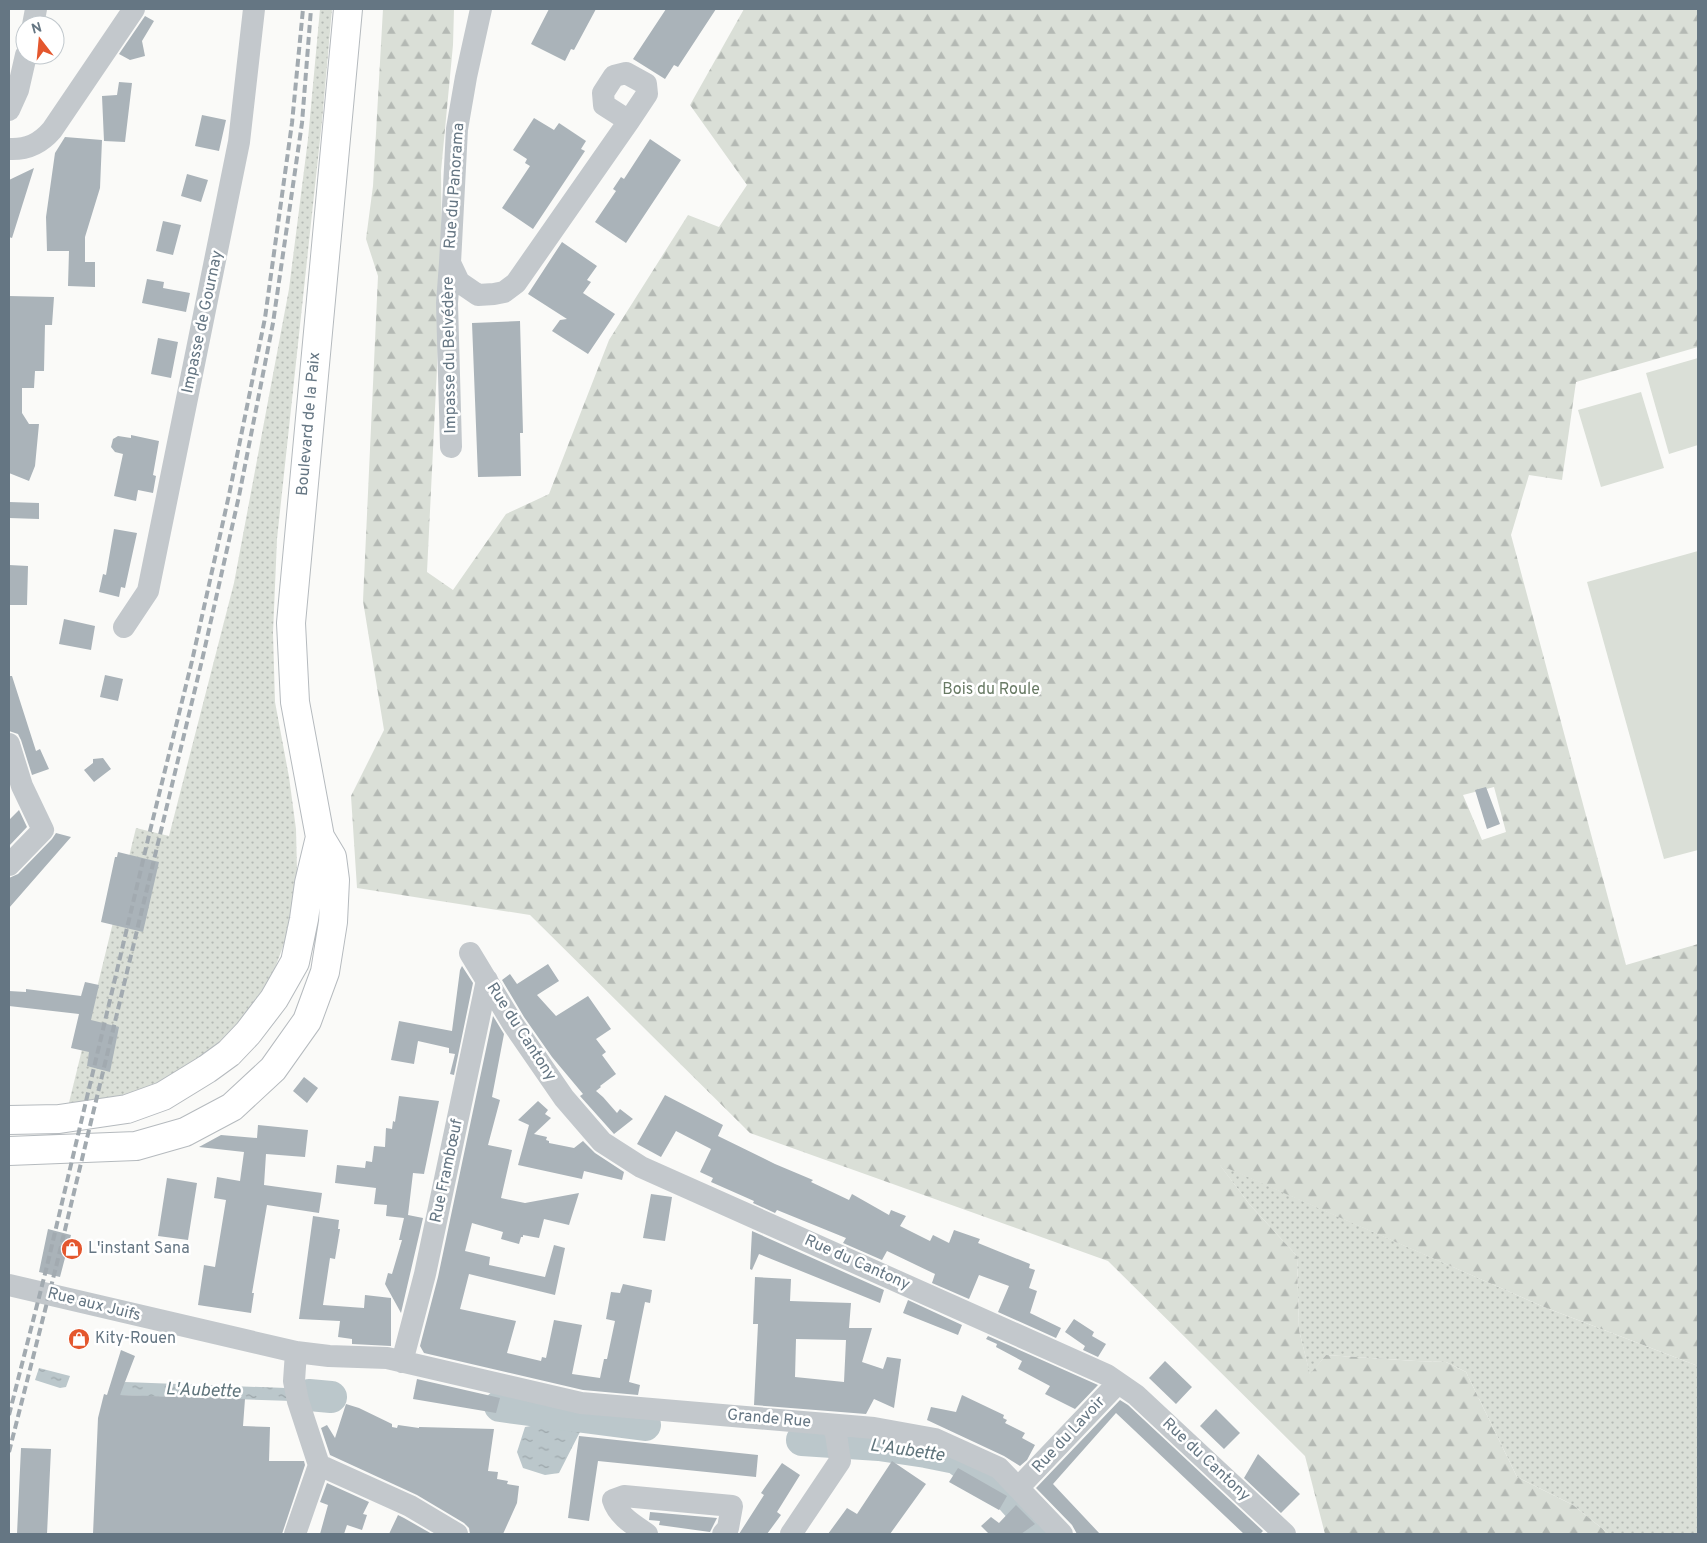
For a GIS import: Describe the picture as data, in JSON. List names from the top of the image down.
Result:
{
  "streets": {
    "main road": ["Boulevard de la Paix"],
    "street": [
      "Rue du Panorama",
      "Impasse de Gournay",
      "Impasse du Belvédère",
      "Rue du Cantony",
      "Rue Frambœuf",
      "Rue aux Juifs",
      "Grande Rue",
      "Rue du Lavoir"
    ]
  },
  "crossings": [
    ["Rue du Panorama", "Impasse du Belvédère"],
    ["Rue du Cantony", "Rue Frambœuf"],
    ["Rue du Cantony", "Rue du Lavoir"],
    ["Rue Frambœuf", "Rue aux Juifs"],
    ["Rue Frambœuf", "Grande Rue"],
    ["Rue aux Juifs", "Grande Rue"],
    ["Grande Rue", "Rue du Lavoir"]
  ],
  "water": ["L'Aubette"],
  "parks": ["Bois du Roule"],
  "places": {
    "shop": ["L'instant Sana", "Kity-Rouen"]
  },
  "north": "top"
}
